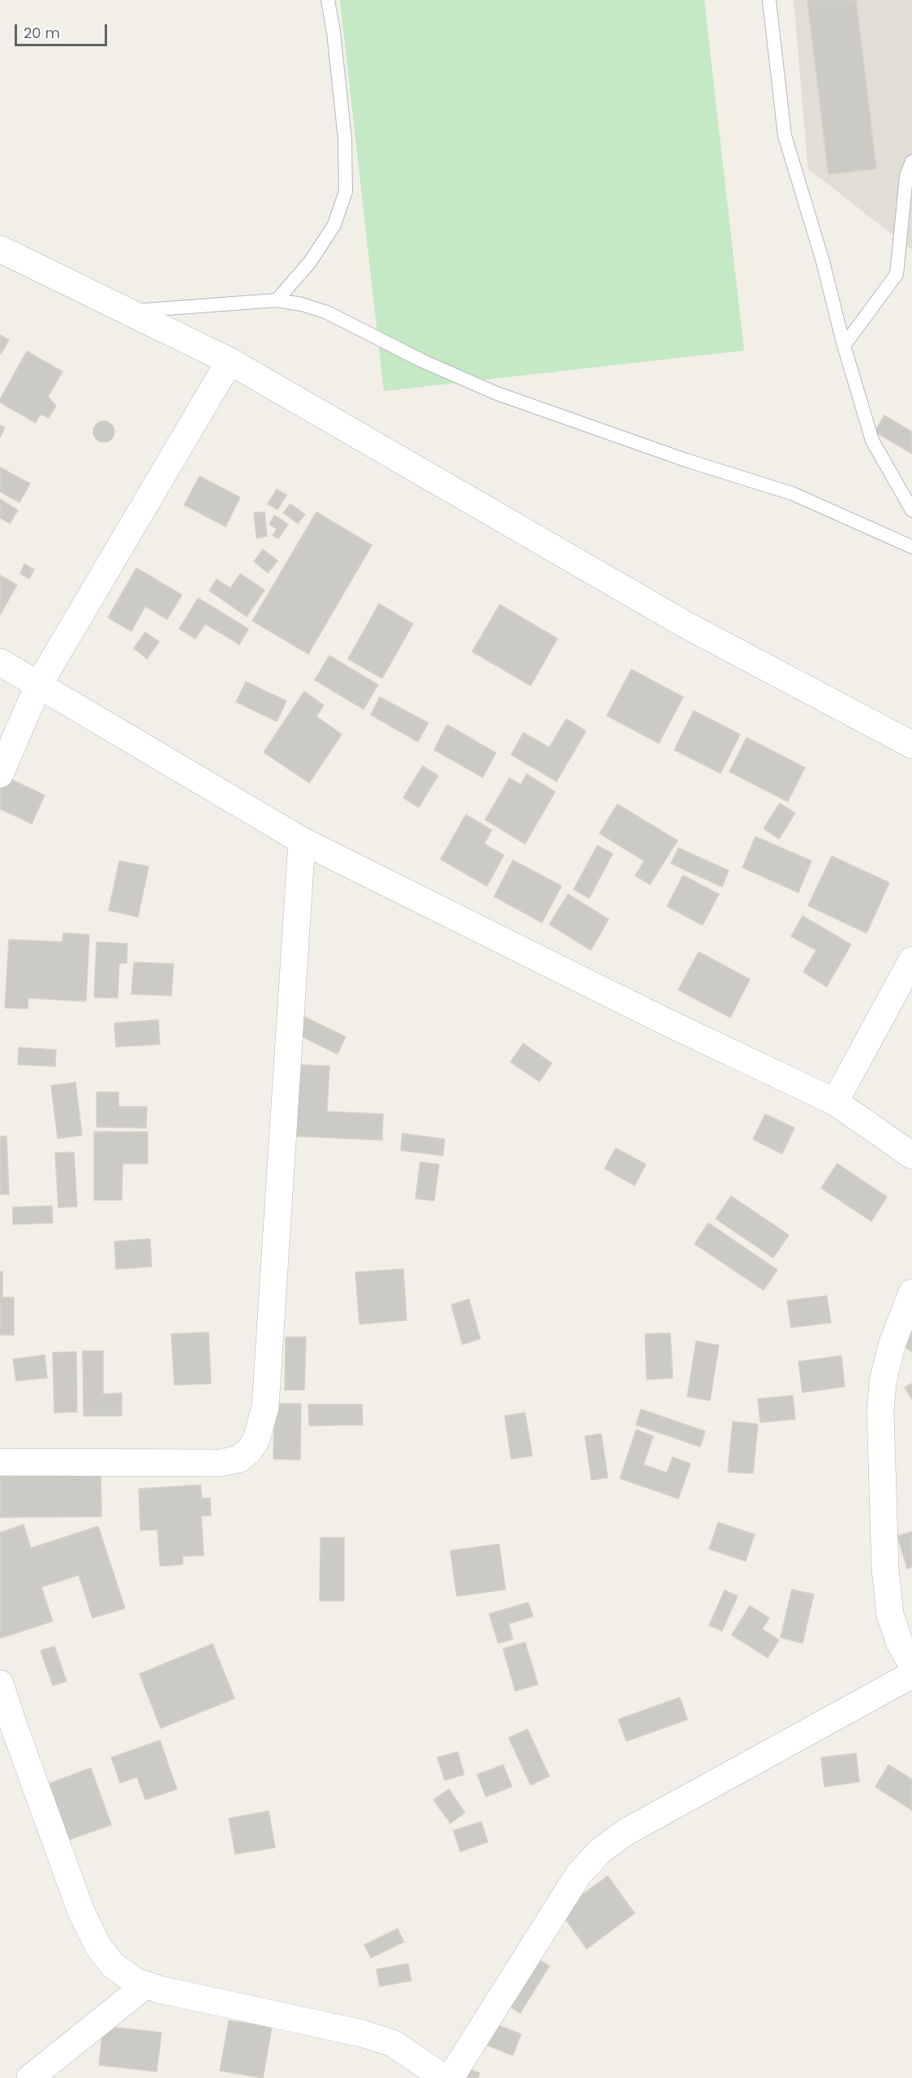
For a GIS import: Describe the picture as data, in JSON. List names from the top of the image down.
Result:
{
  "scale_bar": "20 m"
}
